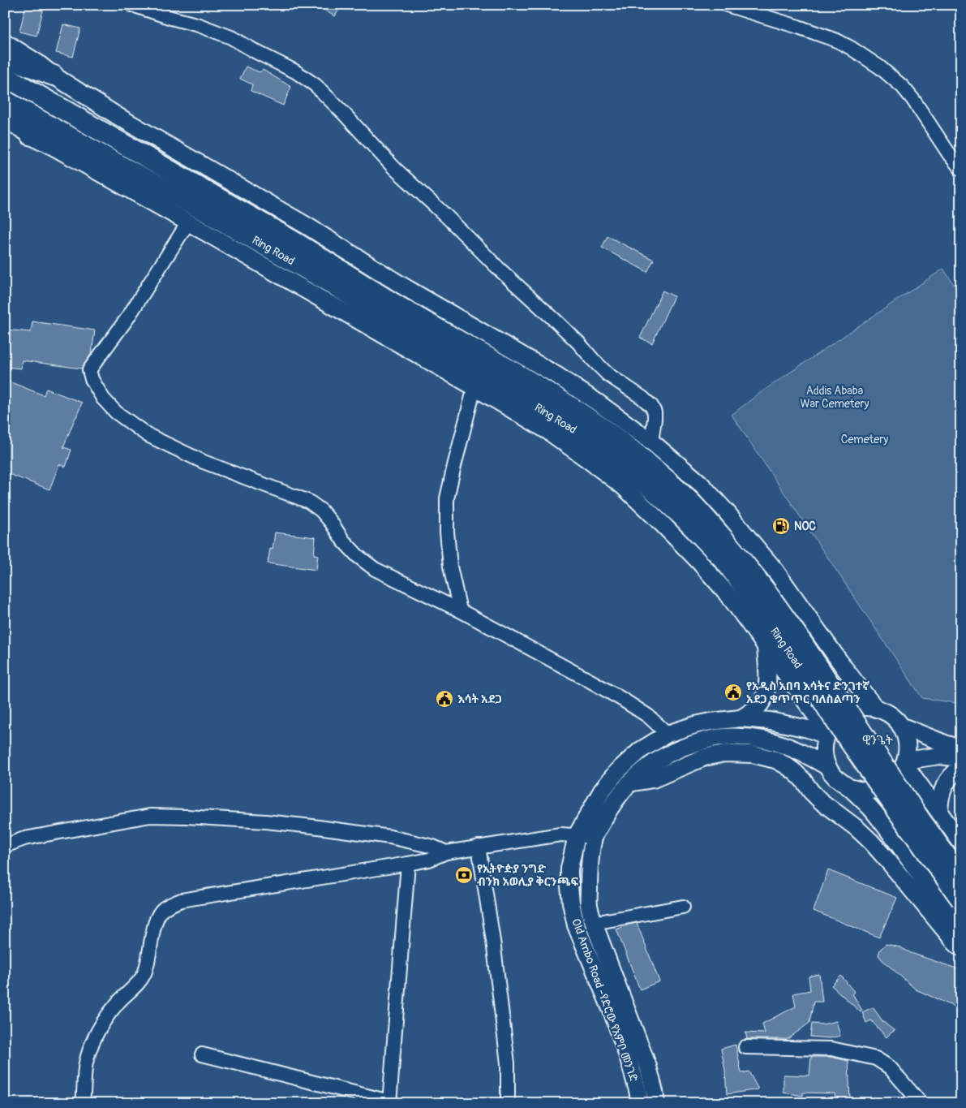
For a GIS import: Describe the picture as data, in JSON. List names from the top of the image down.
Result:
{
  "streets": {
    "highway": ["Ring Road"],
    "main road": ["Old Ambo Road -የድሮው የአምቦ መንገድ"]
  },
  "districts": ["ዊንጌት"],
  "parks": ["Addis Ababa War Cemetery", "Cemetery"],
  "places": {
    "fuel station": ["NOC"],
    "public building": ["የአዲስ አበባ እሳትና ድንገተኛ አደጋ ቁጥጥር ባለስልጣን", "እሳት አደጋ"],
    "bank": ["የኢትዮዽያ ንግድ ብንክ አወሊያ ቅርንጫፍ"]
  }
}
